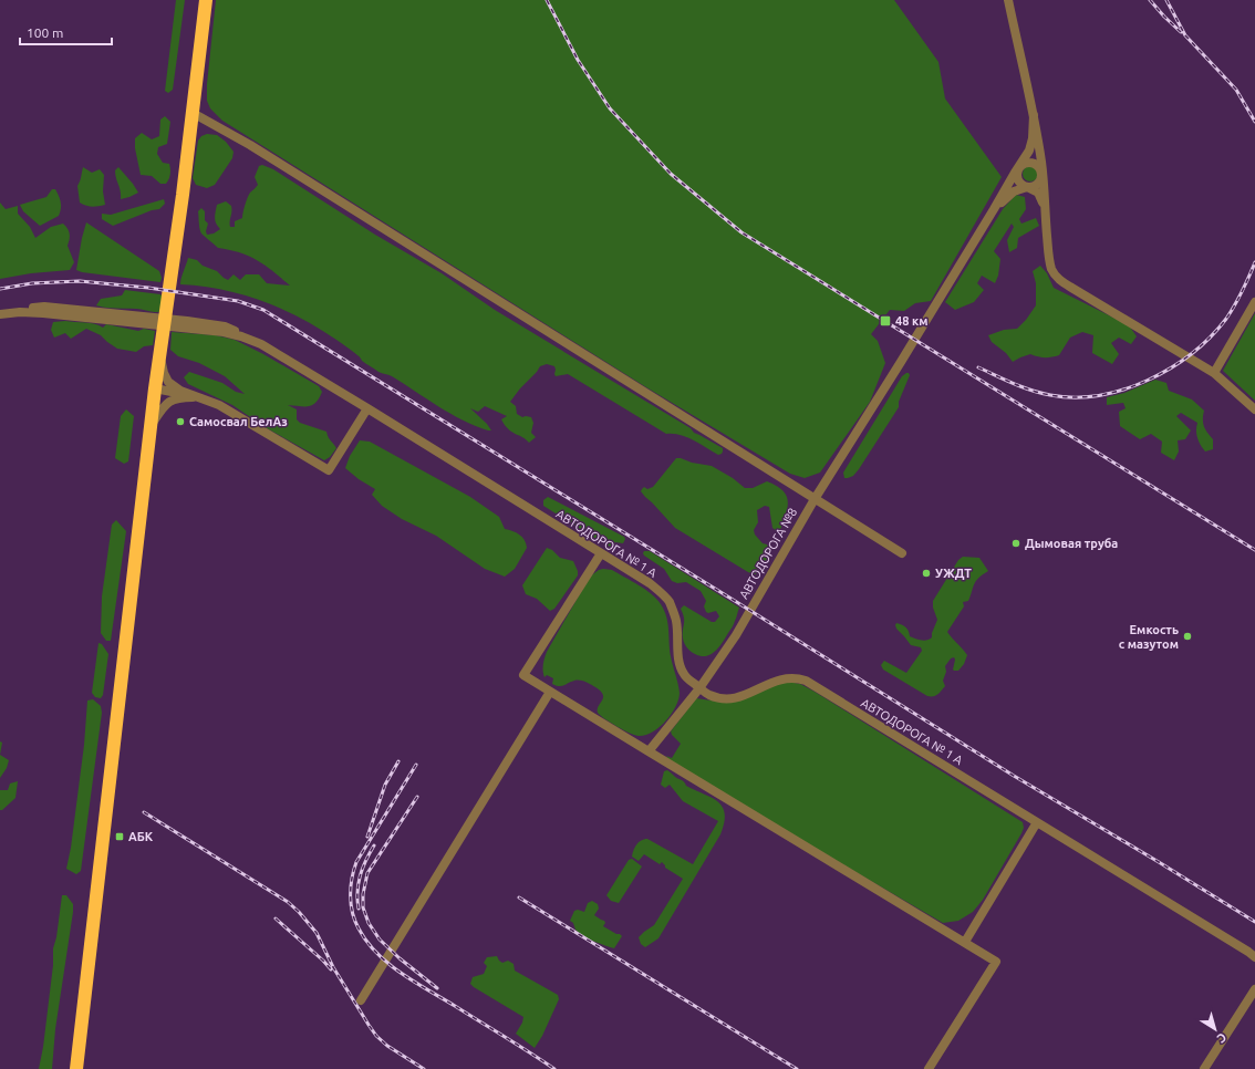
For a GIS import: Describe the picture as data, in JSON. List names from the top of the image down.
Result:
{
  "streets": {
    "street": ["АВТОДОРОГА № 1 А", "АВТОДОРОГА №8"]
  },
  "crossings": [
    ["АВТОДОРОГА № 1 А", "АВТОДОРОГА №8"]
  ],
  "places": {
    "transit": ["48 км", "АБК"],
    "other": [
      "Самосвал БелАз",
      "Дымовая труба",
      "УЖДТ",
      "Емкость с мазутом"
    ]
  },
  "scale_bar": "100 m",
  "north": "bottom right"
}
